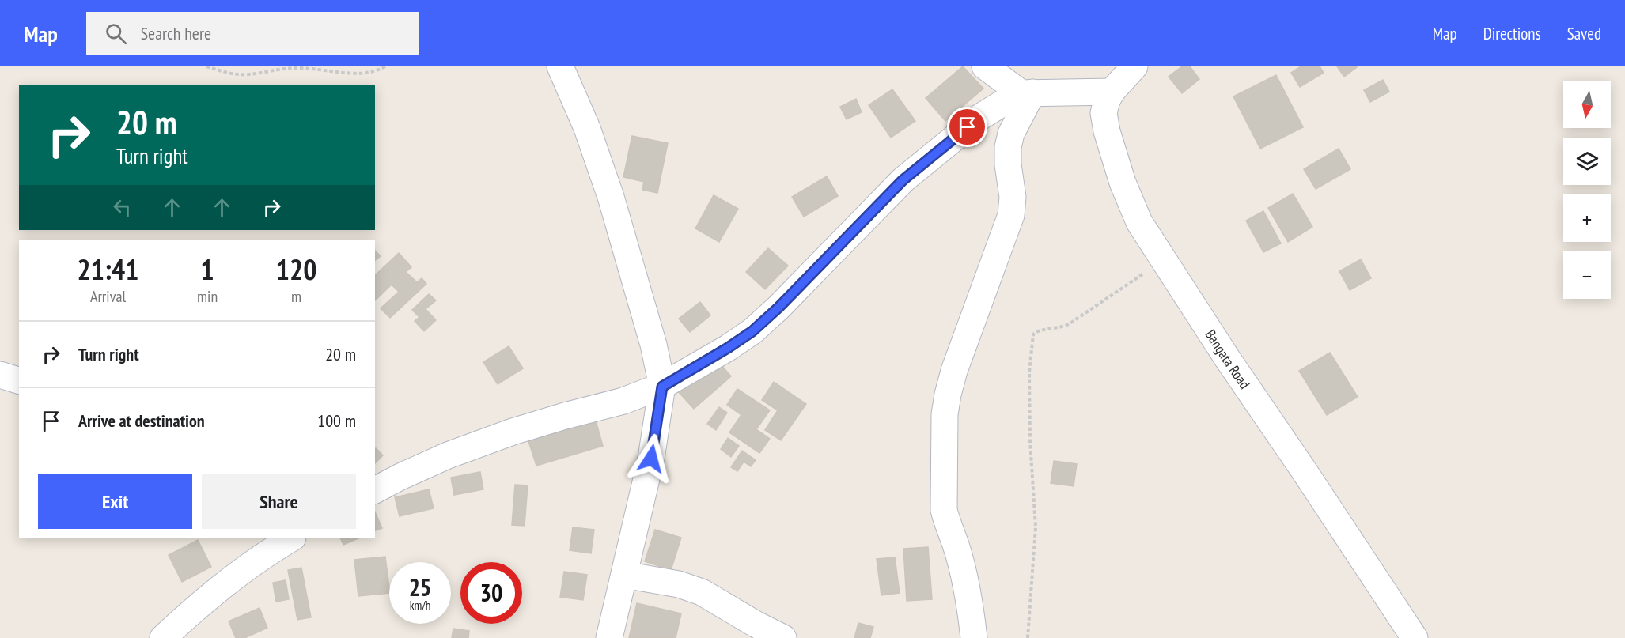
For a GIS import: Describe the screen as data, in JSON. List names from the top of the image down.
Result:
{
  "streets": {
    "street": ["Bangata Road"]
  },
  "north": "bottom",
  "page": {
    "header": "Map",
    "search": "Search here",
    "nav": ["Map", "Directions", "Saved"],
    "map_buttons": ["+", "−"],
    "turn": ["20 m", "Turn right"],
    "eta": [
      "21:41",
      "Arrival",
      "1",
      "min",
      "120",
      "m"
    ],
    "list": [
      {
        "name": "Turn right",
        "value": "20 m"
      },
      {
        "name": "Arrive at destination",
        "value": "100 m"
      }
    ],
    "buttons": ["Exit", "Share"],
    "speed": "25 km/h",
    "limit": "30"
  }
}
